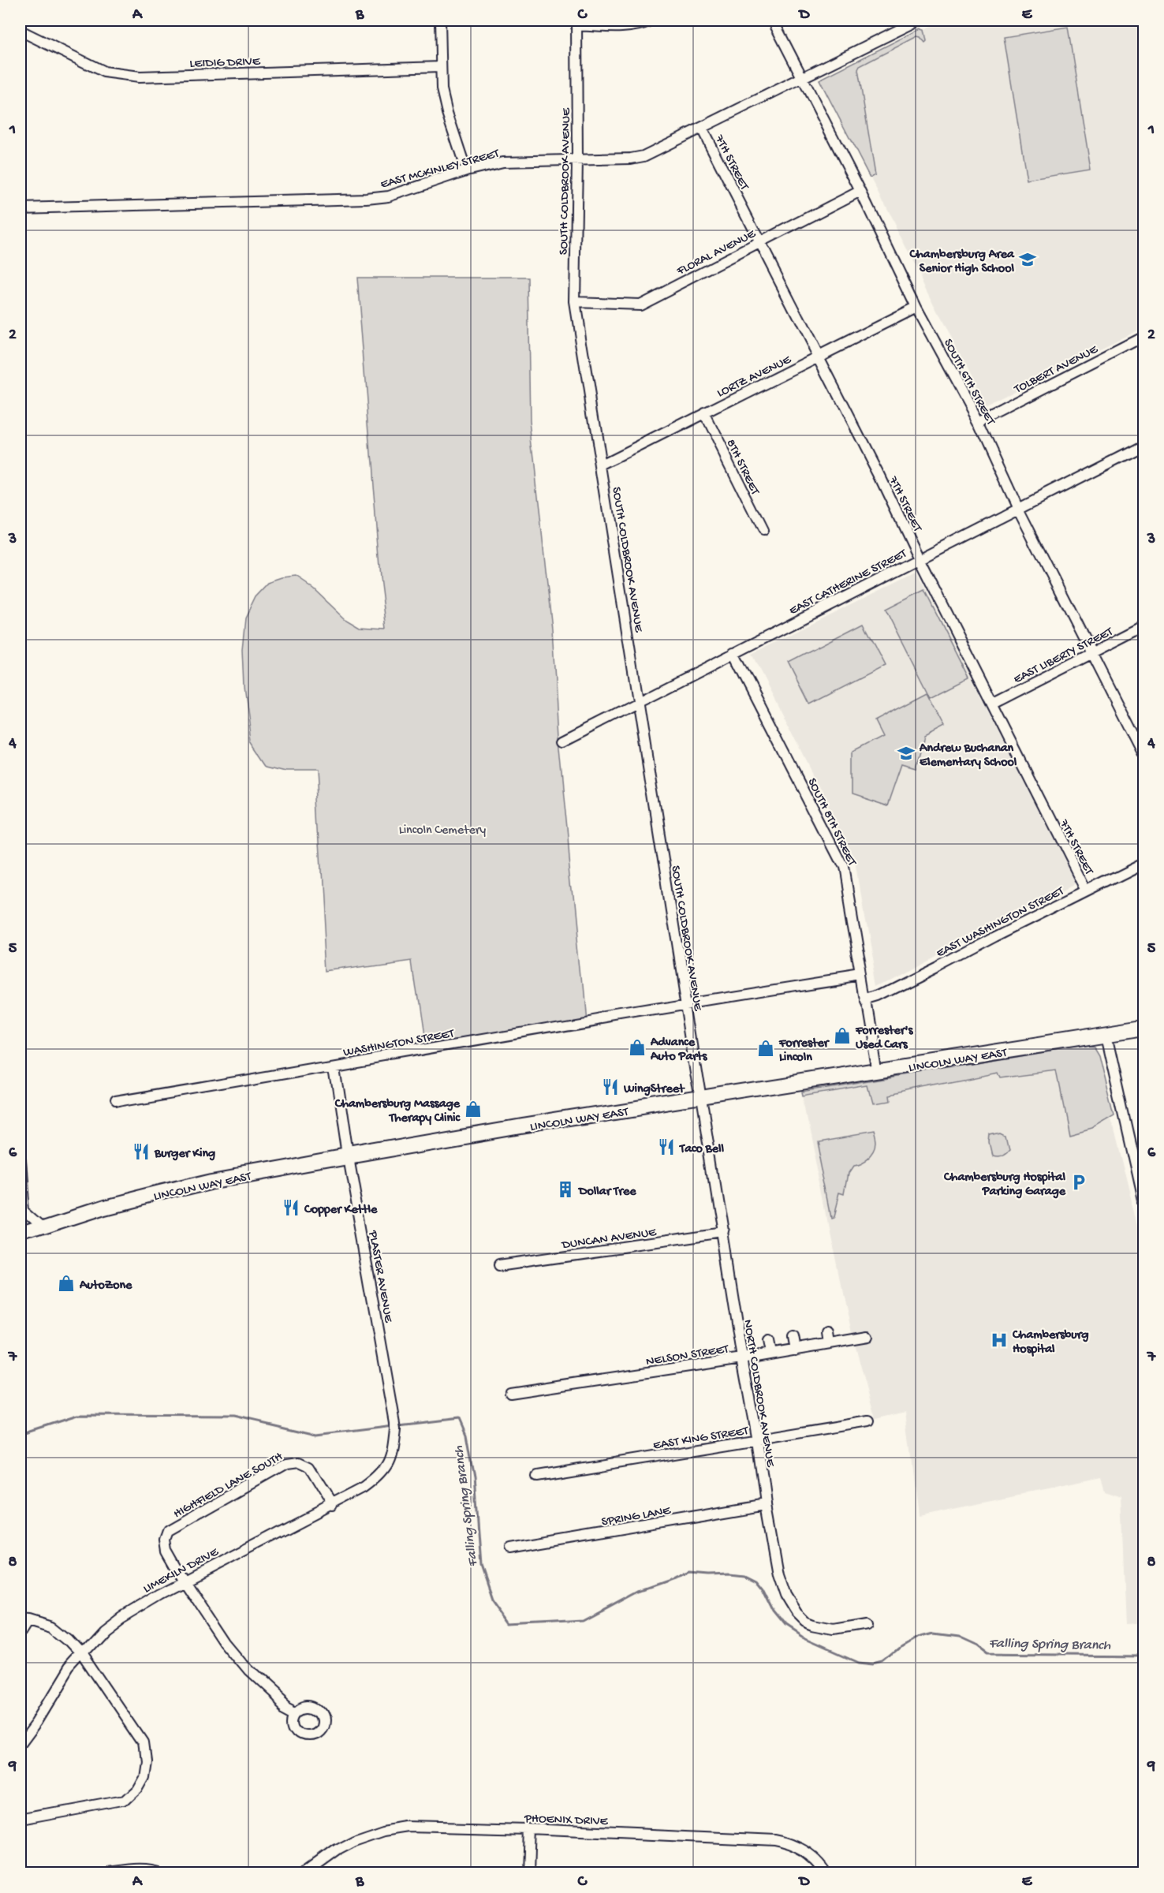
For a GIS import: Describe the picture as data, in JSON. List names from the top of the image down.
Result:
{
  "streets": {
    "highway": ["LINCOLN WAY EAST"],
    "street": [
      "LEIDIG DRIVE",
      "7TH STREET",
      "EAST MCKINLEY STREET",
      "SOUTH COLDBROOK AVENUE",
      "FLORAL AVENUE",
      "TOLBERT AVENUE",
      "LORTZ AVENUE",
      "SOUTH 6TH STREET",
      "8TH STREET",
      "EAST CATHERINE STREET",
      "EAST LIBERTY STREET",
      "SOUTH 8TH STREET",
      "EAST WASHINGTON STREET",
      "WASHINGTON STREET",
      "DUNCAN AVENUE",
      "PLASTER AVENUE",
      "NELSON STREET",
      "NORTH COLDBROOK AVENUE",
      "EAST KING STREET",
      "HIGHFIELD LANE SOUTH",
      "SPRING LANE",
      "LIMEKILN DRIVE",
      "PHOENIX DRIVE"
    ]
  },
  "crossings": [
    ["7TH STREET", "EAST MCKINLEY STREET"],
    ["7TH STREET", "FLORAL AVENUE"],
    ["7TH STREET", "LORTZ AVENUE"],
    ["7TH STREET", "EAST CATHERINE STREET"],
    ["7TH STREET", "EAST LIBERTY STREET"],
    ["7TH STREET", "EAST WASHINGTON STREET"],
    ["EAST MCKINLEY STREET", "SOUTH COLDBROOK AVENUE"],
    ["EAST MCKINLEY STREET", "SOUTH 6TH STREET"],
    ["SOUTH COLDBROOK AVENUE", "FLORAL AVENUE"],
    ["SOUTH COLDBROOK AVENUE", "LORTZ AVENUE"],
    ["SOUTH COLDBROOK AVENUE", "EAST CATHERINE STREET"],
    ["SOUTH COLDBROOK AVENUE", "WASHINGTON STREET"],
    ["SOUTH COLDBROOK AVENUE", "LINCOLN WAY EAST"],
    ["SOUTH COLDBROOK AVENUE", "NORTH COLDBROOK AVENUE"],
    ["FLORAL AVENUE", "SOUTH 6TH STREET"],
    ["TOLBERT AVENUE", "SOUTH 6TH STREET"],
    ["LORTZ AVENUE", "SOUTH 6TH STREET"],
    ["LORTZ AVENUE", "8TH STREET"],
    ["SOUTH 6TH STREET", "EAST CATHERINE STREET"],
    ["SOUTH 6TH STREET", "EAST LIBERTY STREET"],
    ["EAST CATHERINE STREET", "SOUTH 8TH STREET"],
    ["SOUTH 8TH STREET", "EAST WASHINGTON STREET"],
    ["SOUTH 8TH STREET", "WASHINGTON STREET"],
    ["SOUTH 8TH STREET", "LINCOLN WAY EAST"],
    ["WASHINGTON STREET", "PLASTER AVENUE"],
    ["LINCOLN WAY EAST", "PLASTER AVENUE"],
    ["LINCOLN WAY EAST", "NORTH COLDBROOK AVENUE"],
    ["DUNCAN AVENUE", "NORTH COLDBROOK AVENUE"],
    ["PLASTER AVENUE", "LIMEKILN DRIVE"],
    ["NELSON STREET", "NORTH COLDBROOK AVENUE"],
    ["NORTH COLDBROOK AVENUE", "EAST KING STREET"],
    ["NORTH COLDBROOK AVENUE", "SPRING LANE"],
    ["HIGHFIELD LANE SOUTH", "LIMEKILN DRIVE"]
  ],
  "water": ["Falling Spring Branch"],
  "parks": ["Lincoln Cemetery"],
  "places": {
    "school or university": ["Chambersburg Area Senior High School", "Andrew Buchanan Elementary School"],
    "shop": [
      "Forrester's Used Cars",
      "Advance Auto Parts",
      "Forrester Lincoln",
      "Chambersburg Massage Therapy Clinic",
      "AutoZone"
    ],
    "restaurant": [
      "WingStreet",
      "Taco Bell",
      "Burger King",
      "Copper Kettle"
    ],
    "parking": ["Chambersburg Hospital Parking Garage"],
    "building": ["Dollar Tree"],
    "hospital": ["Chambersburg Hospital"]
  },
  "grid": {
    "columns": [
      "A",
      "B",
      "C",
      "D",
      "E"
    ],
    "rows": [
      "1",
      "2",
      "3",
      "4",
      "5",
      "6",
      "7",
      "8",
      "9"
    ]
  }
}
